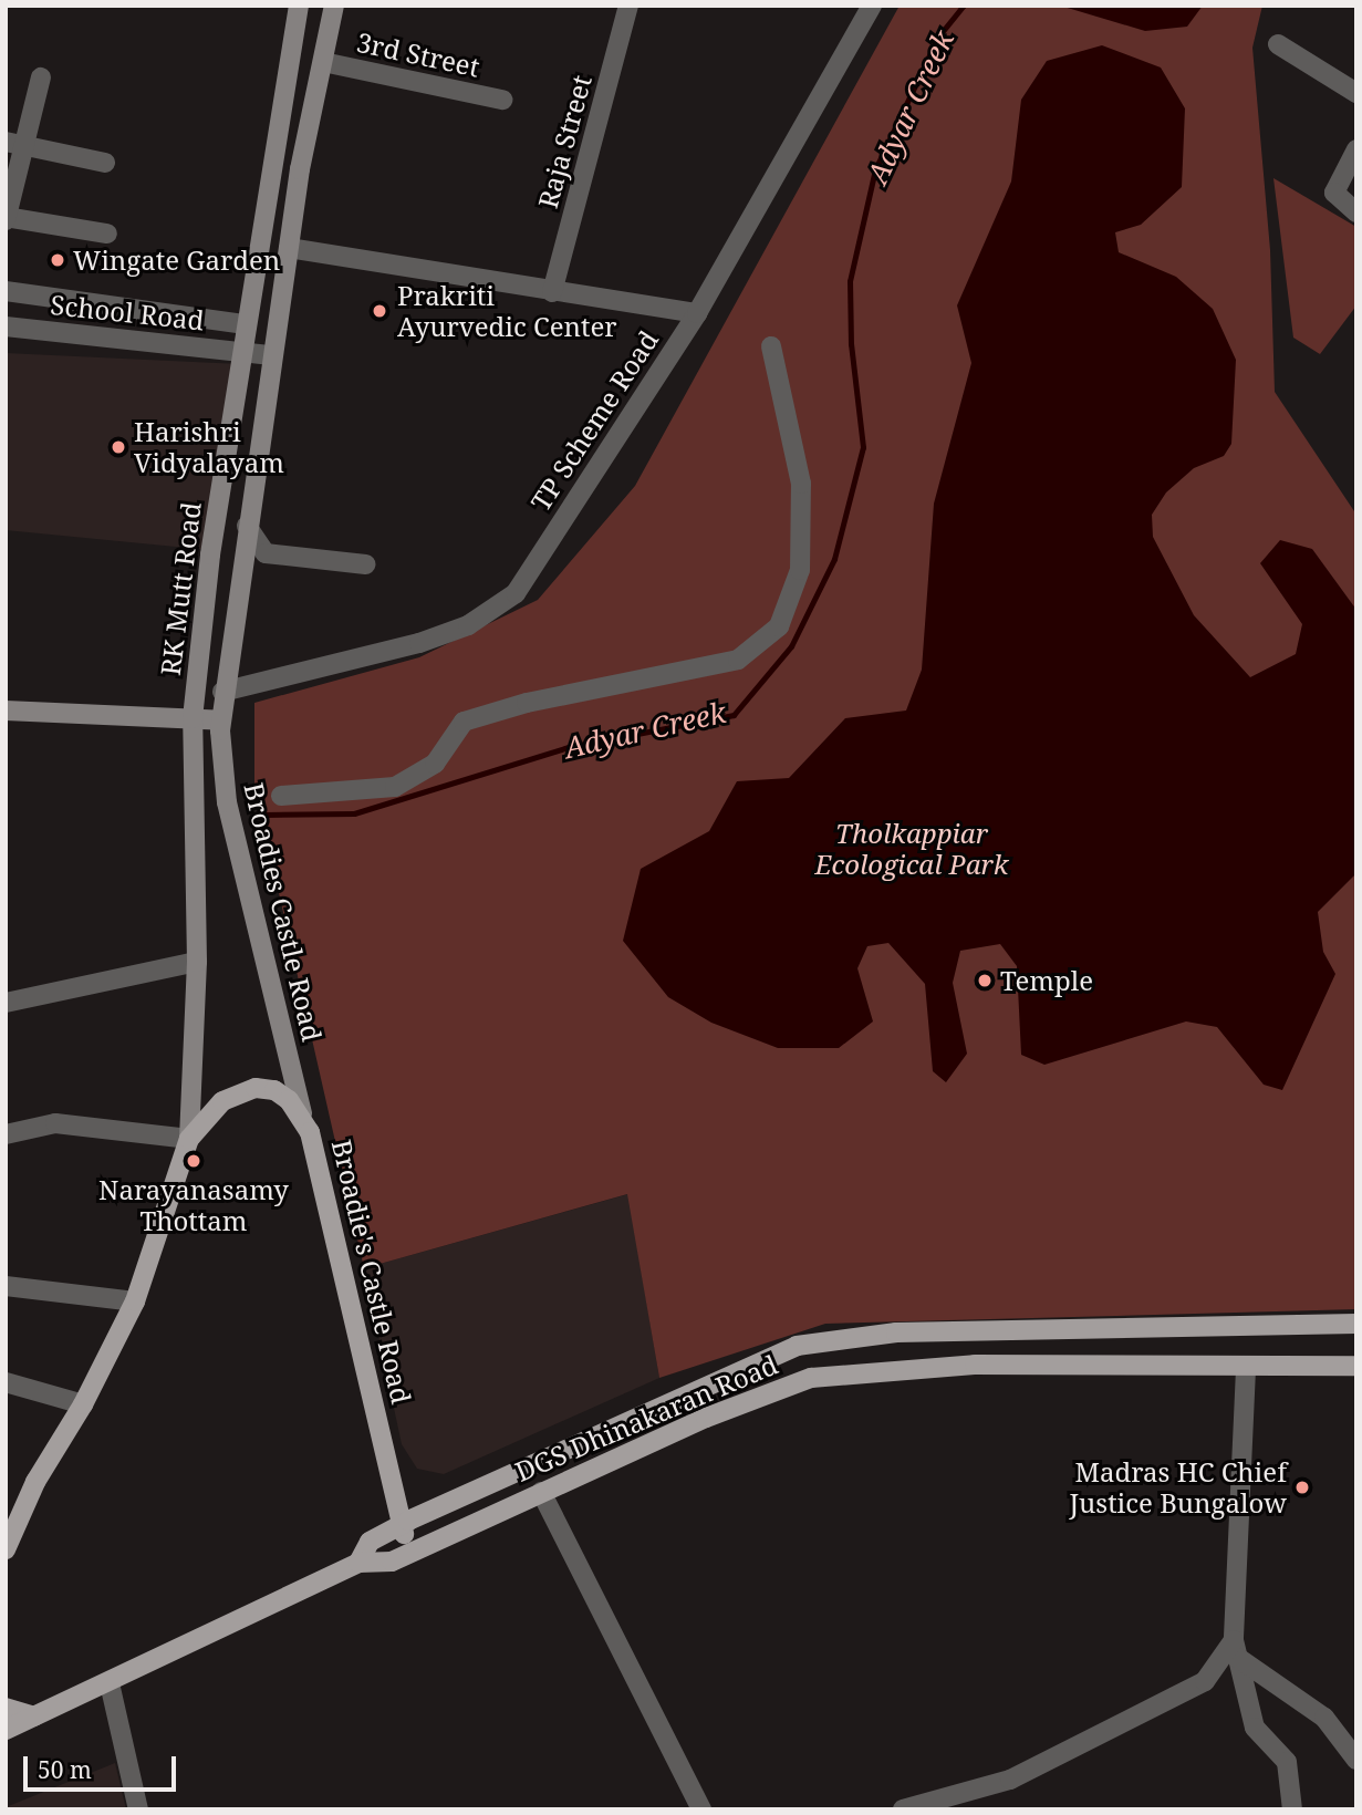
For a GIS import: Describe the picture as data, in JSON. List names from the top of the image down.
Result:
{
  "streets": {
    "main road": [
      "RK Mutt Road",
      "Broadies Castle Road",
      "Broadie's Castle Road",
      "DGS Dhinakaran Road"
    ],
    "street": [
      "3rd Street",
      "Raja Street",
      "School Road",
      "TP Scheme Road"
    ]
  },
  "crossings": [
    ["3rd Street", "RK Mutt Road"],
    ["School Road", "RK Mutt Road"],
    ["TP Scheme Road", "RK Mutt Road"],
    ["RK Mutt Road", "Broadies Castle Road"],
    ["RK Mutt Road", "Broadie's Castle Road"],
    ["Broadies Castle Road", "Broadie's Castle Road"],
    ["Broadie's Castle Road", "DGS Dhinakaran Road"]
  ],
  "water": ["Adyar Creek"],
  "parks": ["Tholkappiar Ecological Park"],
  "places": [
    "Wingate Garden",
    "Prakriti Ayurvedic Center",
    "Harishri Vidyalayam",
    "Temple",
    "Narayanasamy Thottam",
    "Madras HC Chief Justice Bungalow"
  ],
  "scale_bar": "50 m"
}
